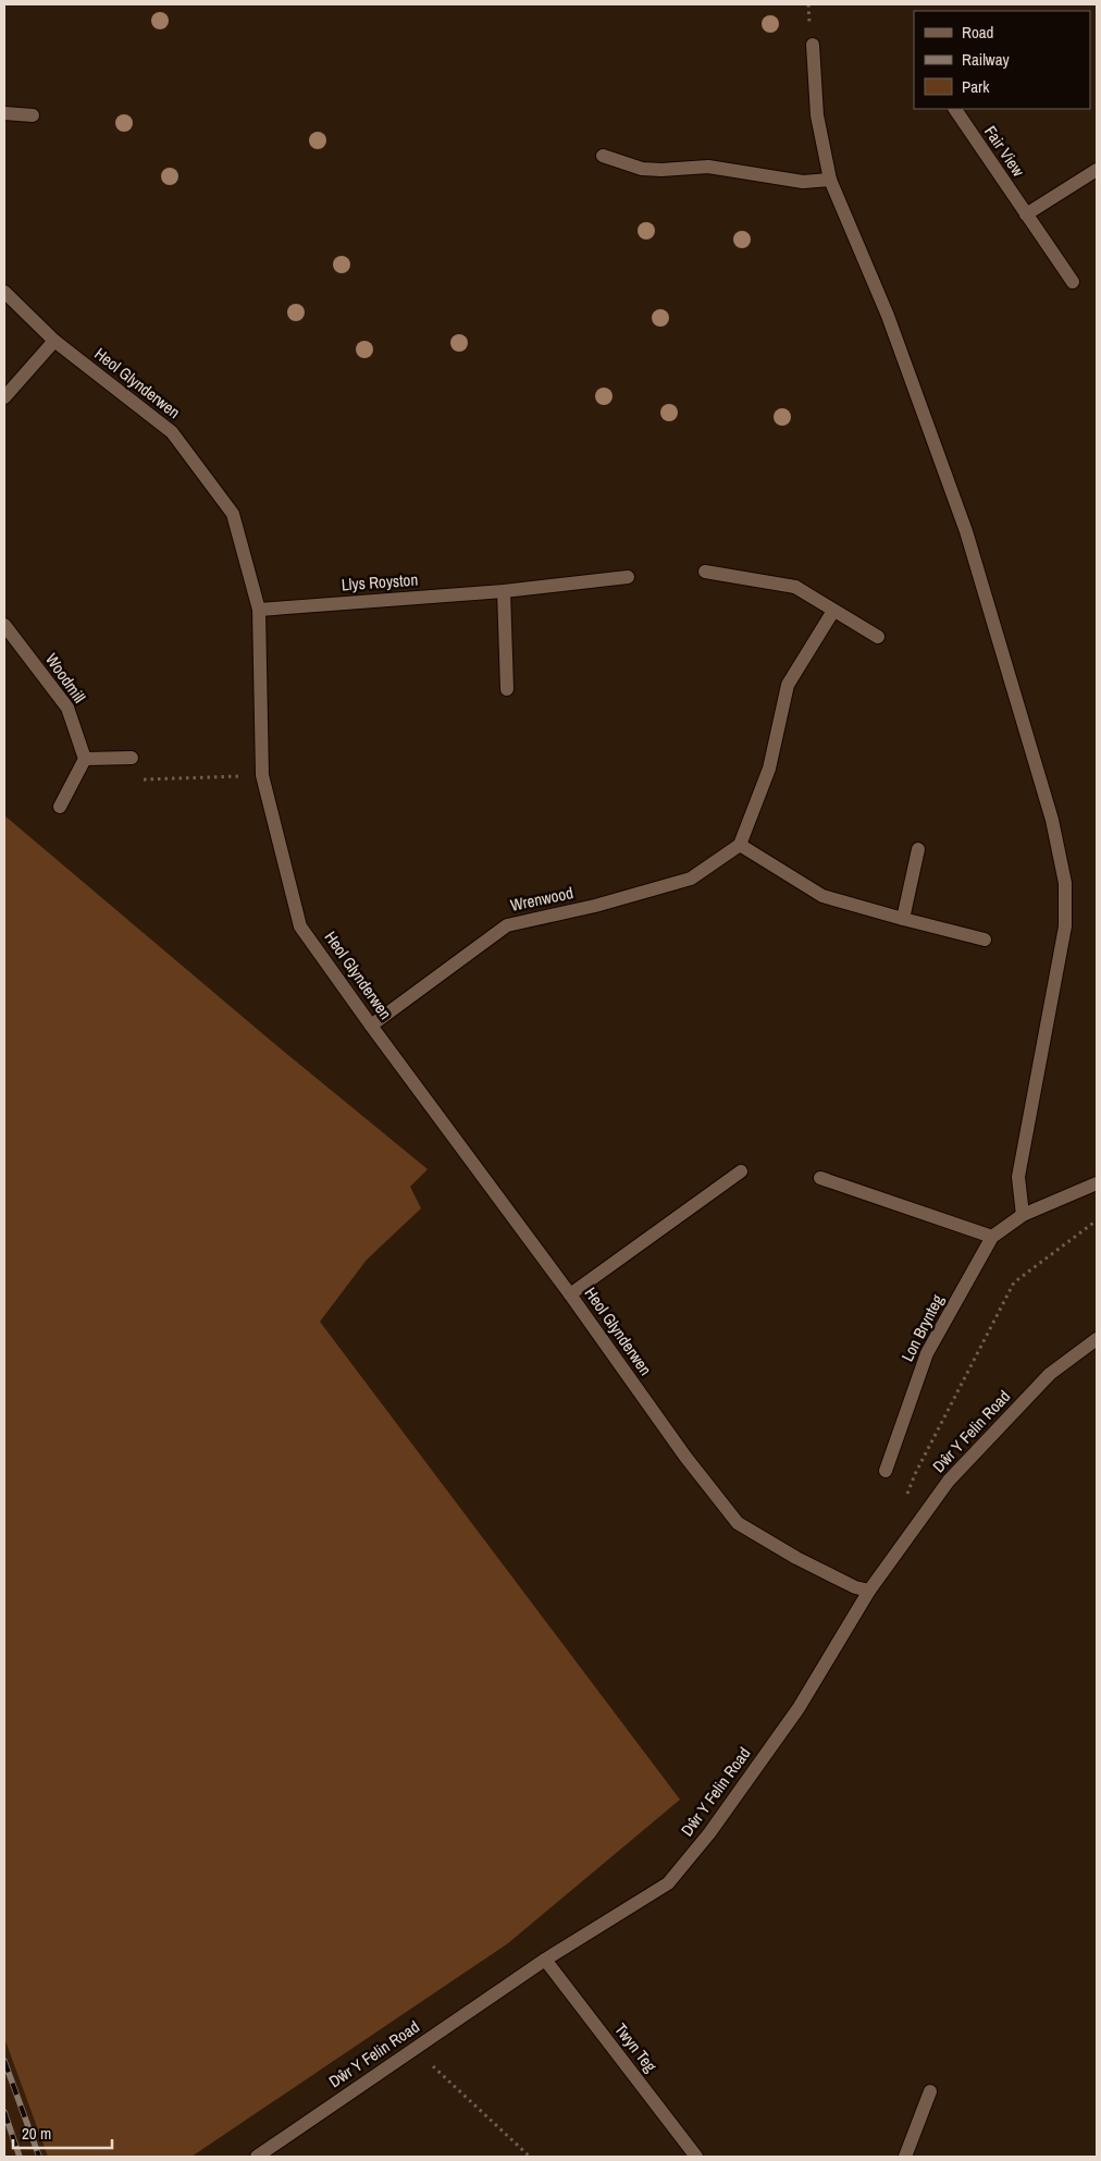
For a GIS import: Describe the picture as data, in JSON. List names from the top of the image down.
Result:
{
  "streets": {
    "street": [
      "Fair View",
      "Heol Glynderwen",
      "Llys Royston",
      "Woodmill",
      "Wrenwood",
      "Lon Brynteg",
      "Dŵr Y Felin Road",
      "Twyn Teg"
    ]
  },
  "crossings": [
    ["Heol Glynderwen", "Llys Royston"],
    ["Heol Glynderwen", "Wrenwood"],
    ["Heol Glynderwen", "Dŵr Y Felin Road"],
    ["Dŵr Y Felin Road", "Twyn Teg"]
  ],
  "legend": ["Road", "Railway", "Park"],
  "scale_bar": "20 m"
}
